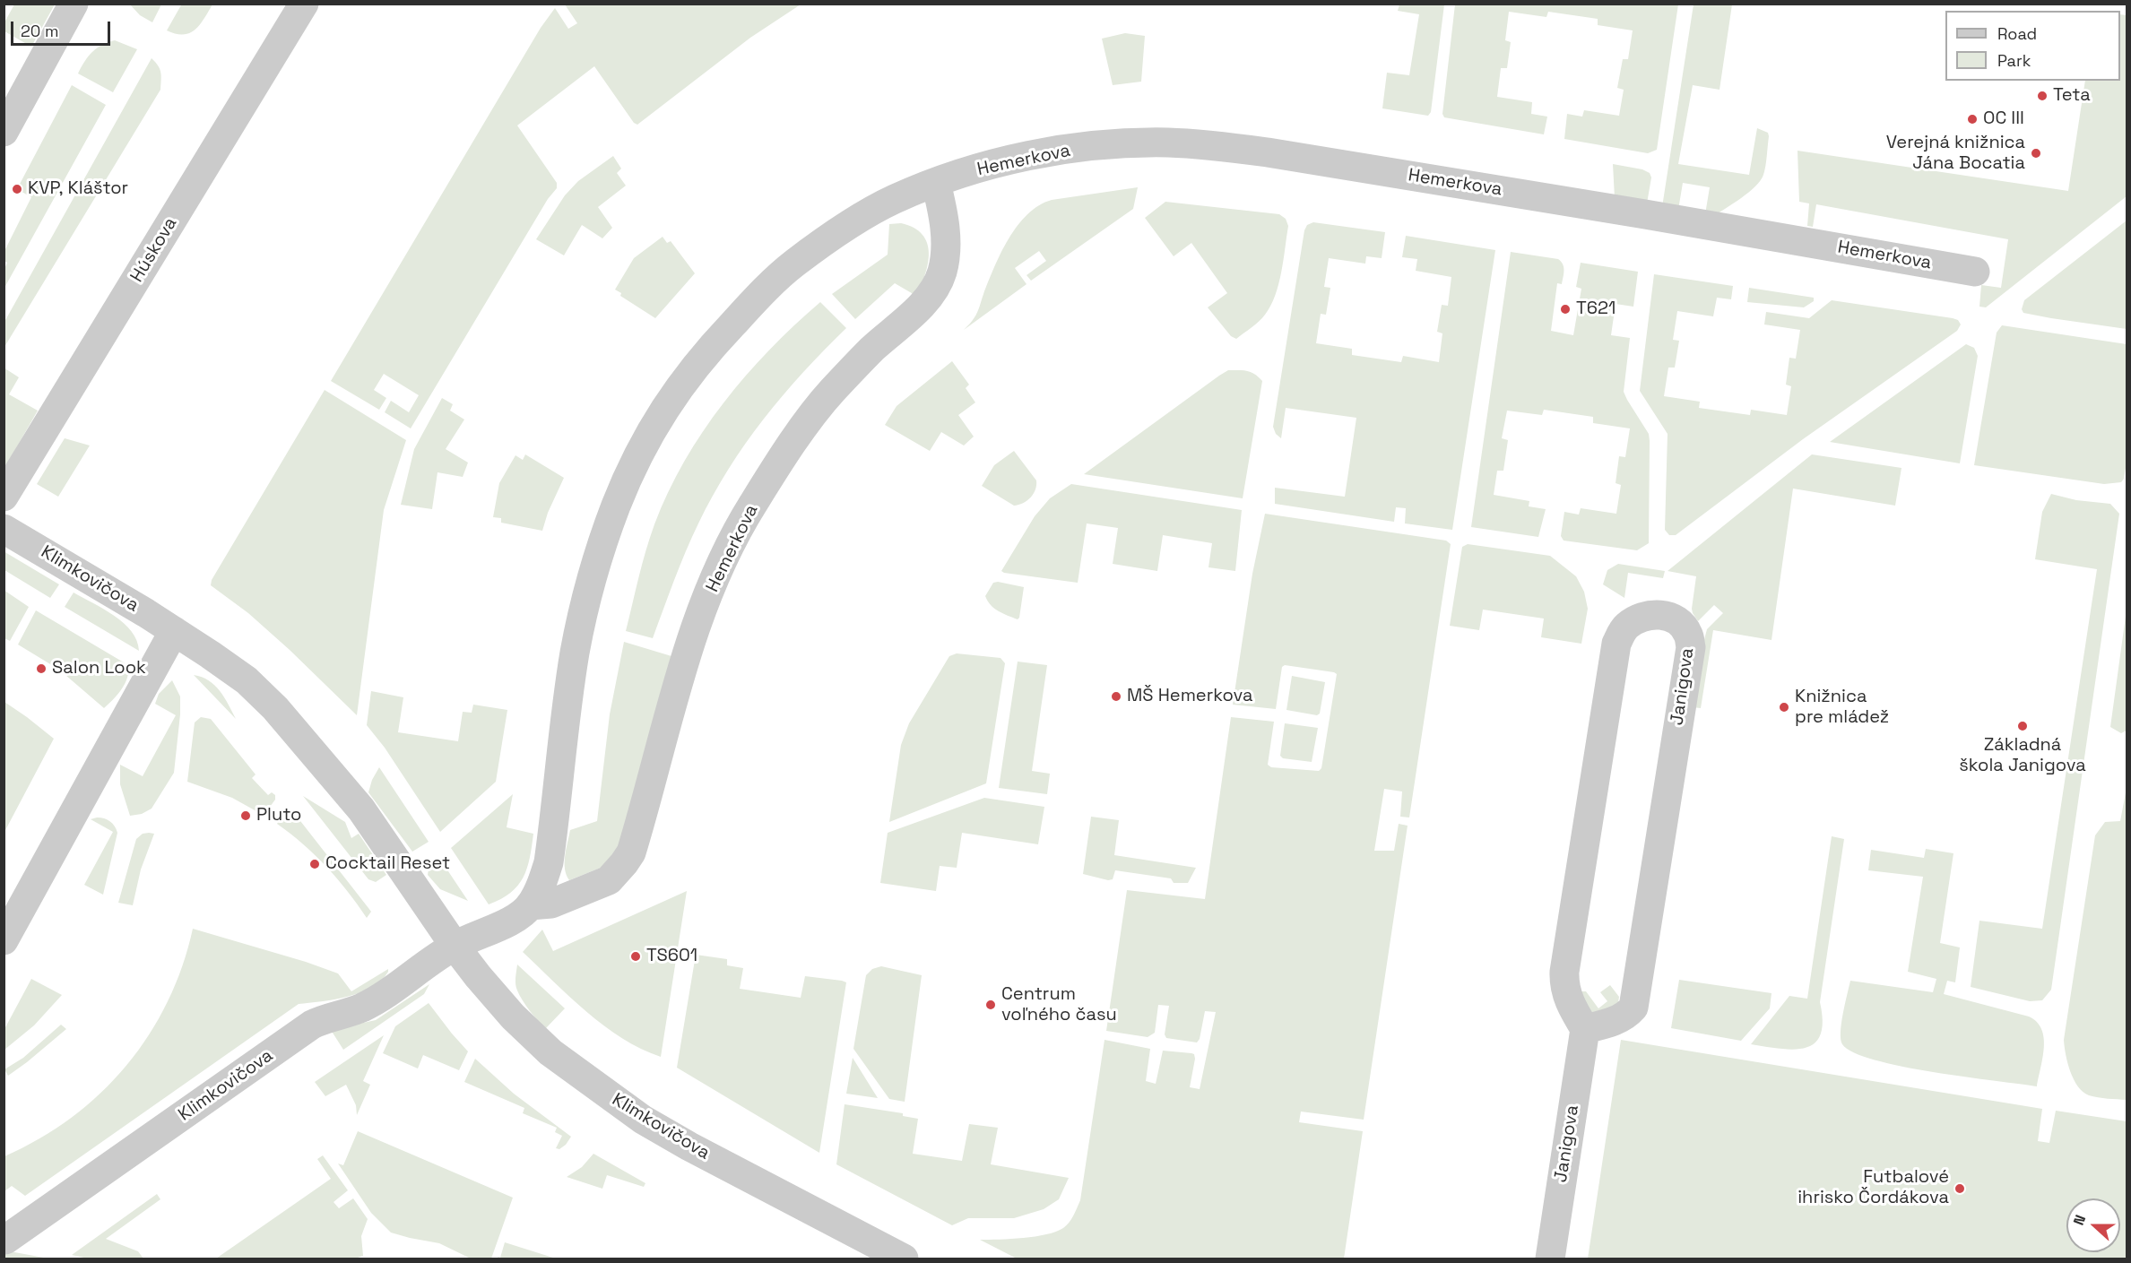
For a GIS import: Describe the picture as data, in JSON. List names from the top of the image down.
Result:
{
  "streets": {
    "street": [
      "Hemerkova",
      "Húskova",
      "Klimkovičova",
      "Janigova"
    ]
  },
  "crossings": [
    ["Hemerkova", "Klimkovičova"]
  ],
  "places": [
    "Teta",
    "OC III",
    "Verejná knižnica Jána Bocatia",
    "KVP, Kláštor",
    "T621",
    "Salon Look",
    "MŠ Hemerkova",
    "Knižnica pre mládež",
    "Základná škola Janigova",
    "Pluto",
    "Cocktail Reset",
    "TS601",
    "Centrum voľného času",
    "Futbalové ihrisko Čordákova"
  ],
  "legend": ["Road", "Park"],
  "scale_bar": "20 m",
  "north": "left"
}
